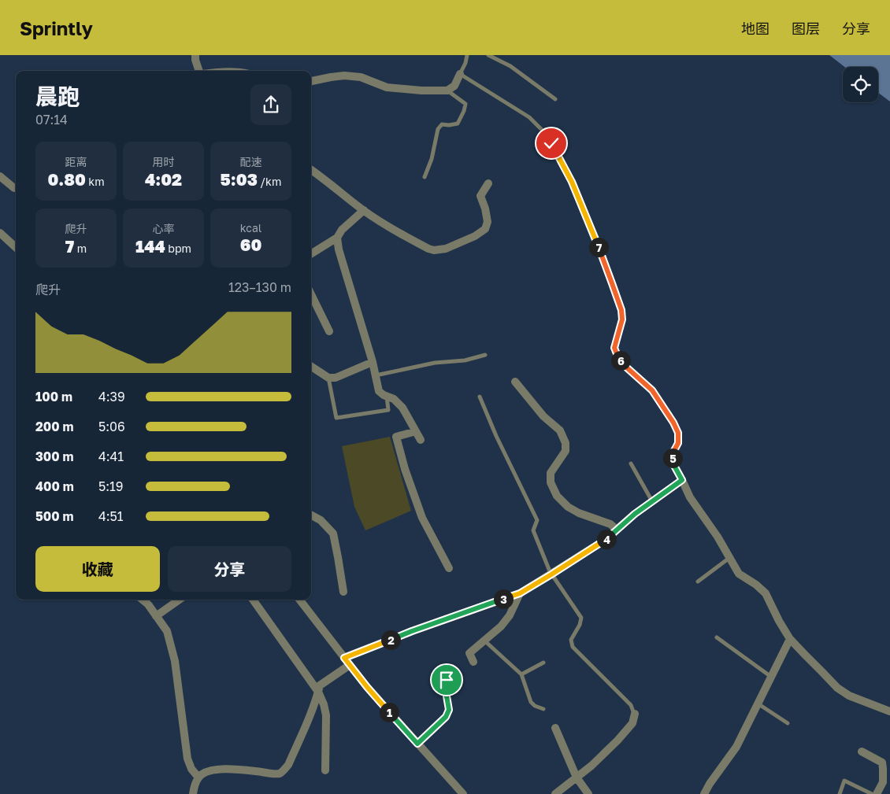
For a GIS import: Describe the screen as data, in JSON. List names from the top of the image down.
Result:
{
  "page": {
    "header": "Sprintly",
    "nav": ["地图", "图层", "分享"],
    "heading": ["晨跑", "07:14"],
    "stats": [
      ["距离", "0.80 km"],
      ["用时", "4:02"],
      ["配速", "5:03 /km"],
      ["爬升", "7 m"],
      ["心率", "144 bpm"],
      ["kcal", "60"]
    ],
    "pins": [
      "7",
      "6",
      "5",
      "4",
      "3",
      "2",
      "1"
    ],
    "chart": ["爬升", "123–130 m"],
    "list": [
      {
        "name": "100 m",
        "note": "4:39"
      },
      {
        "name": "200 m",
        "note": "5:06"
      },
      {
        "name": "300 m",
        "note": "4:41"
      },
      {
        "name": "400 m",
        "note": "5:19"
      },
      {
        "name": "500 m",
        "note": "4:51"
      }
    ],
    "buttons": ["收藏", "分享"]
  }
}
